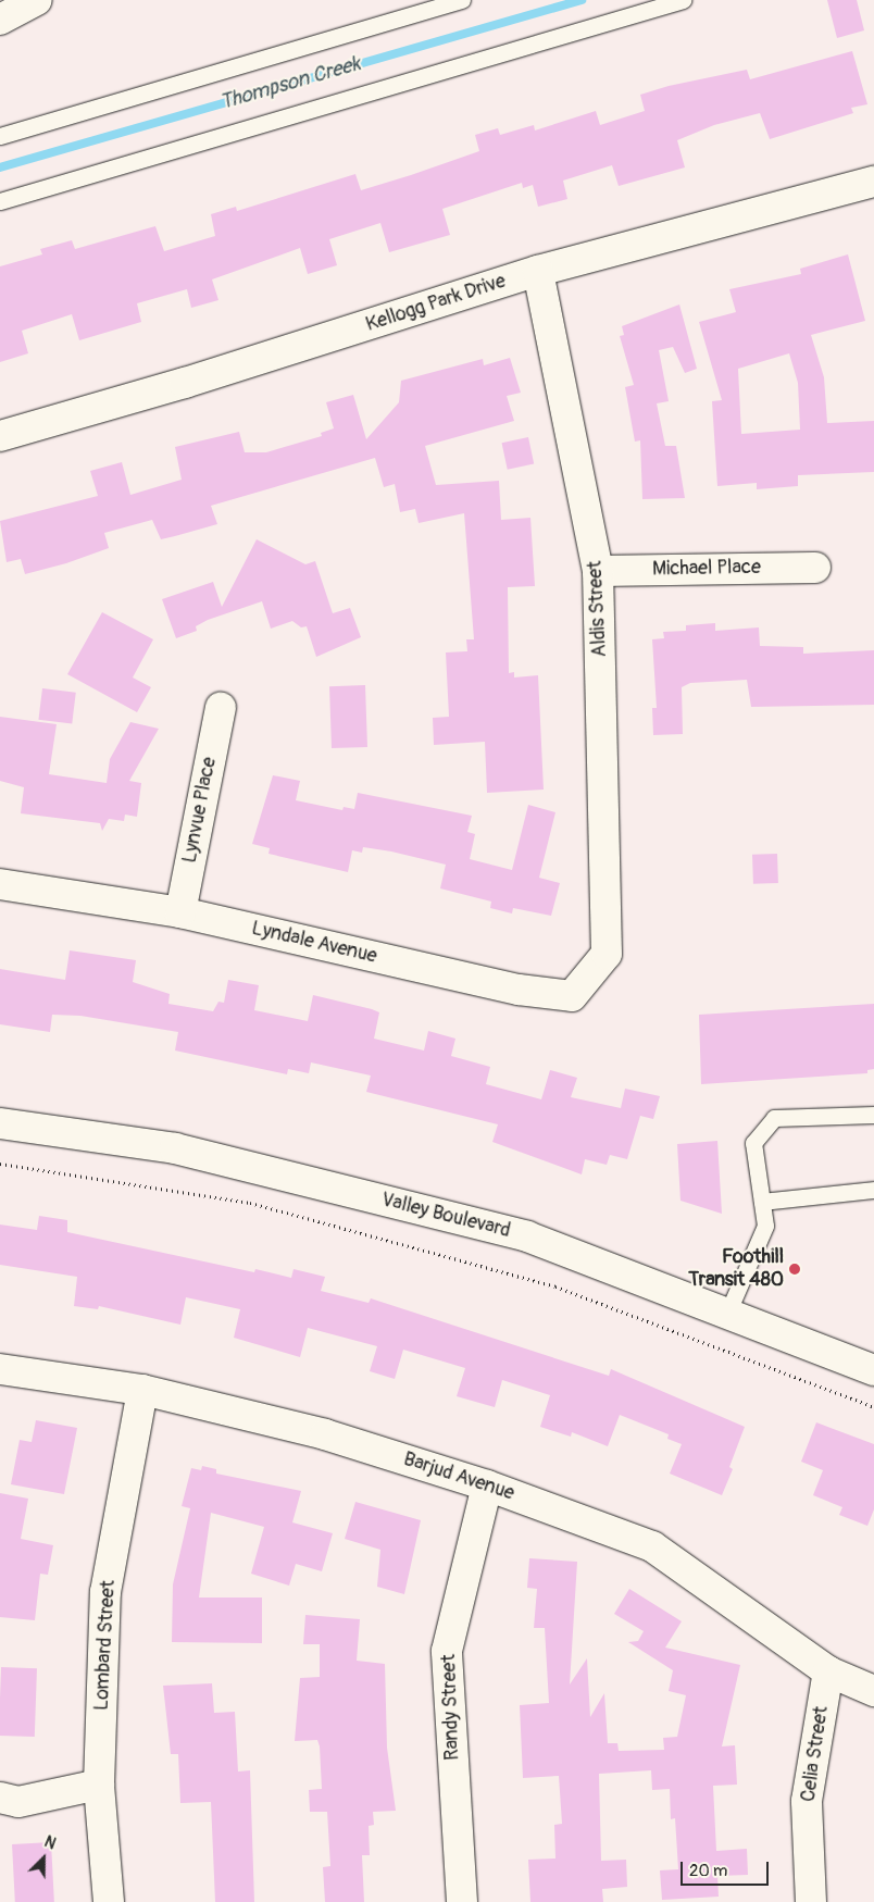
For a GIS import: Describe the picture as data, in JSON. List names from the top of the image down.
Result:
{
  "streets": {
    "street": [
      "Kellogg Park Drive",
      "Michael Place",
      "Aldis Street",
      "Lynvue Place",
      "Lyndale Avenue",
      "Valley Boulevard",
      "Barjud Avenue",
      "Lombard Street",
      "Randy Street",
      "Celia Street"
    ]
  },
  "crossings": [
    ["Kellogg Park Drive", "Aldis Street"],
    ["Michael Place", "Aldis Street"],
    ["Aldis Street", "Lyndale Avenue"],
    ["Lynvue Place", "Lyndale Avenue"],
    ["Barjud Avenue", "Lombard Street"],
    ["Barjud Avenue", "Randy Street"],
    ["Barjud Avenue", "Celia Street"]
  ],
  "water": ["Thompson Creek"],
  "places": ["Foothill Transit 480"],
  "scale_bar": "20 m",
  "north": "top right"
}
